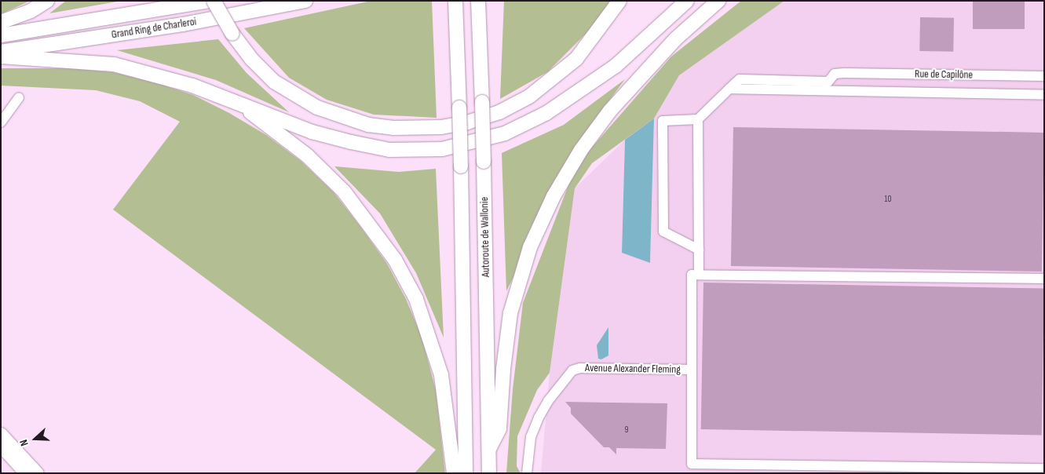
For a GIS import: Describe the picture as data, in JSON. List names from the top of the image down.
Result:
{
  "streets": {
    "highway": ["Grand Ring de Charleroi", "Autoroute de Wallonie"],
    "street": ["Rue de Capilône", "Avenue Alexander Fleming"]
  },
  "house_numbers": ["10", "9"],
  "north": "left"
}
